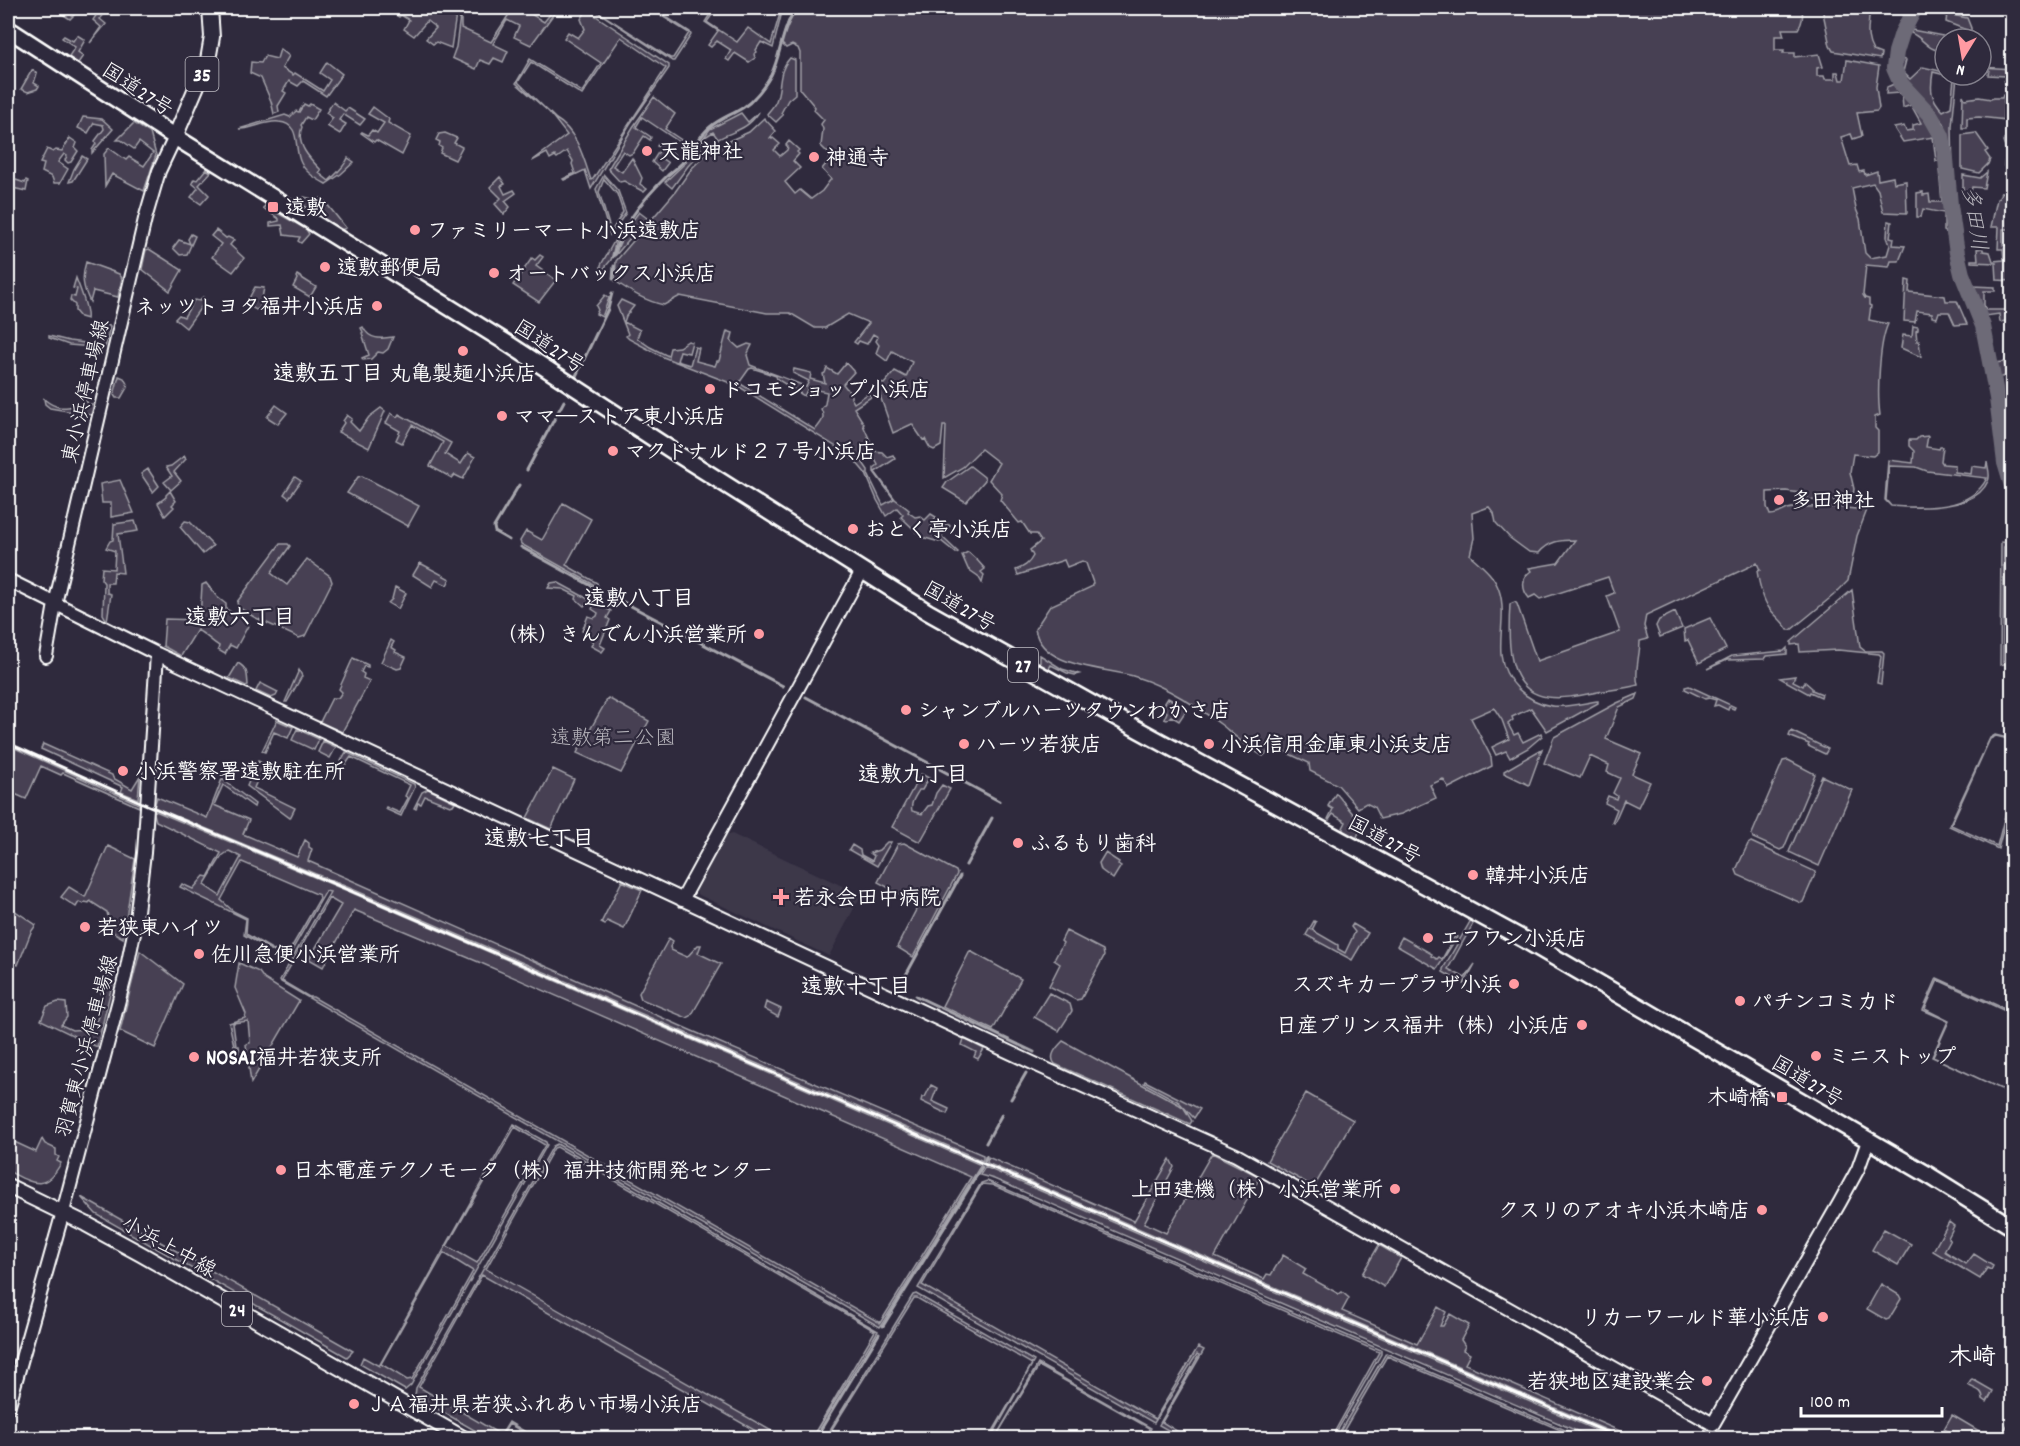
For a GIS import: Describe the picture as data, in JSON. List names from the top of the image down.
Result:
{
  "streets": {
    "highway": ["国道27号", "27"],
    "main road": ["35", "小浜上中線", "24"],
    "street": ["東小浜停車場線", "羽賀東小浜停車場線"]
  },
  "crossings": [
    ["35", "国道27号"],
    ["35", "東小浜停車場線"],
    ["国道27号", "東小浜停車場線"],
    ["羽賀東小浜停車場線", "小浜上中線"]
  ],
  "districts": [
    "遠敷五丁目",
    "遠敷八丁目",
    "遠敷六丁目",
    "遠敷九丁目",
    "遠敷七丁目",
    "遠敷十丁目",
    "木崎"
  ],
  "water": ["多田川"],
  "parks": ["遠敷第二公園"],
  "places": {
    "other": [
      "天龍神社",
      "神通寺",
      "ファミリーマート小浜遠敷店",
      "遠敷郵便局",
      "オートバックス小浜店",
      "ネッツトヨタ福井小浜店",
      "丸亀製麺小浜店",
      "ドコモショップ小浜店",
      "ママ―ストア東小浜店",
      "マクドナルド２７号小浜店",
      "多田神社",
      "おとく亭小浜店",
      "（株）きんでん小浜営業所",
      "シャンブルハーツタウンわかさ店",
      "ハーツ若狭店",
      "小浜信用金庫東小浜支店",
      "小浜警察署遠敷駐在所",
      "ふるもり歯科",
      "韓丼小浜店",
      "若狭東ハイツ",
      "エフワン小浜店",
      "佐川急便小浜営業所",
      "スズキカープラザ小浜",
      "パチンコミカド",
      "日産プリンス福井（株）小浜店",
      "ミニストップ",
      "NOSAI福井若狭支所",
      "日本電産テクノモータ（株）福井技術開発センター",
      "上田建機（株）小浜営業所",
      "クスリのアオキ小浜木崎店",
      "リカーワールド華小浜店",
      "若狭地区建設業会",
      "ＪＡ福井県若狭ふれあい市場小浜店"
    ],
    "transit": ["遠敷", "木崎橋"],
    "health": ["若永会田中病院"]
  },
  "scale_bar": "100 m",
  "north": "bottom"
}
